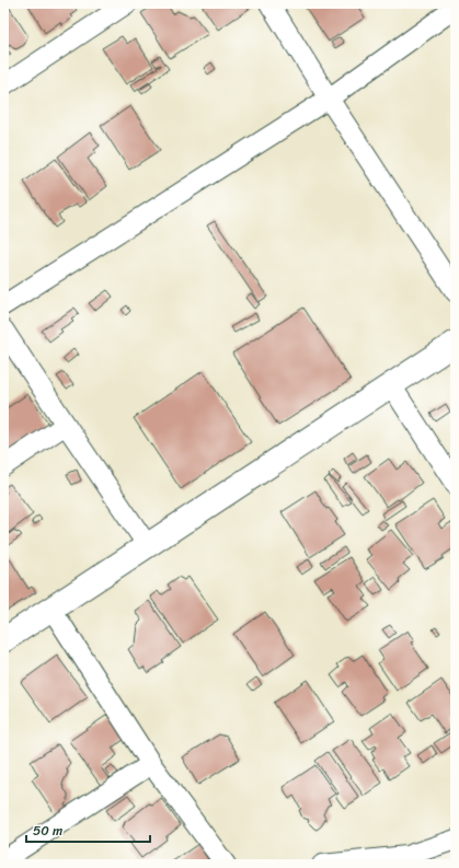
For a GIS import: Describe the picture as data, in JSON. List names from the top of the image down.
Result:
{
  "scale_bar": "50 m"
}
